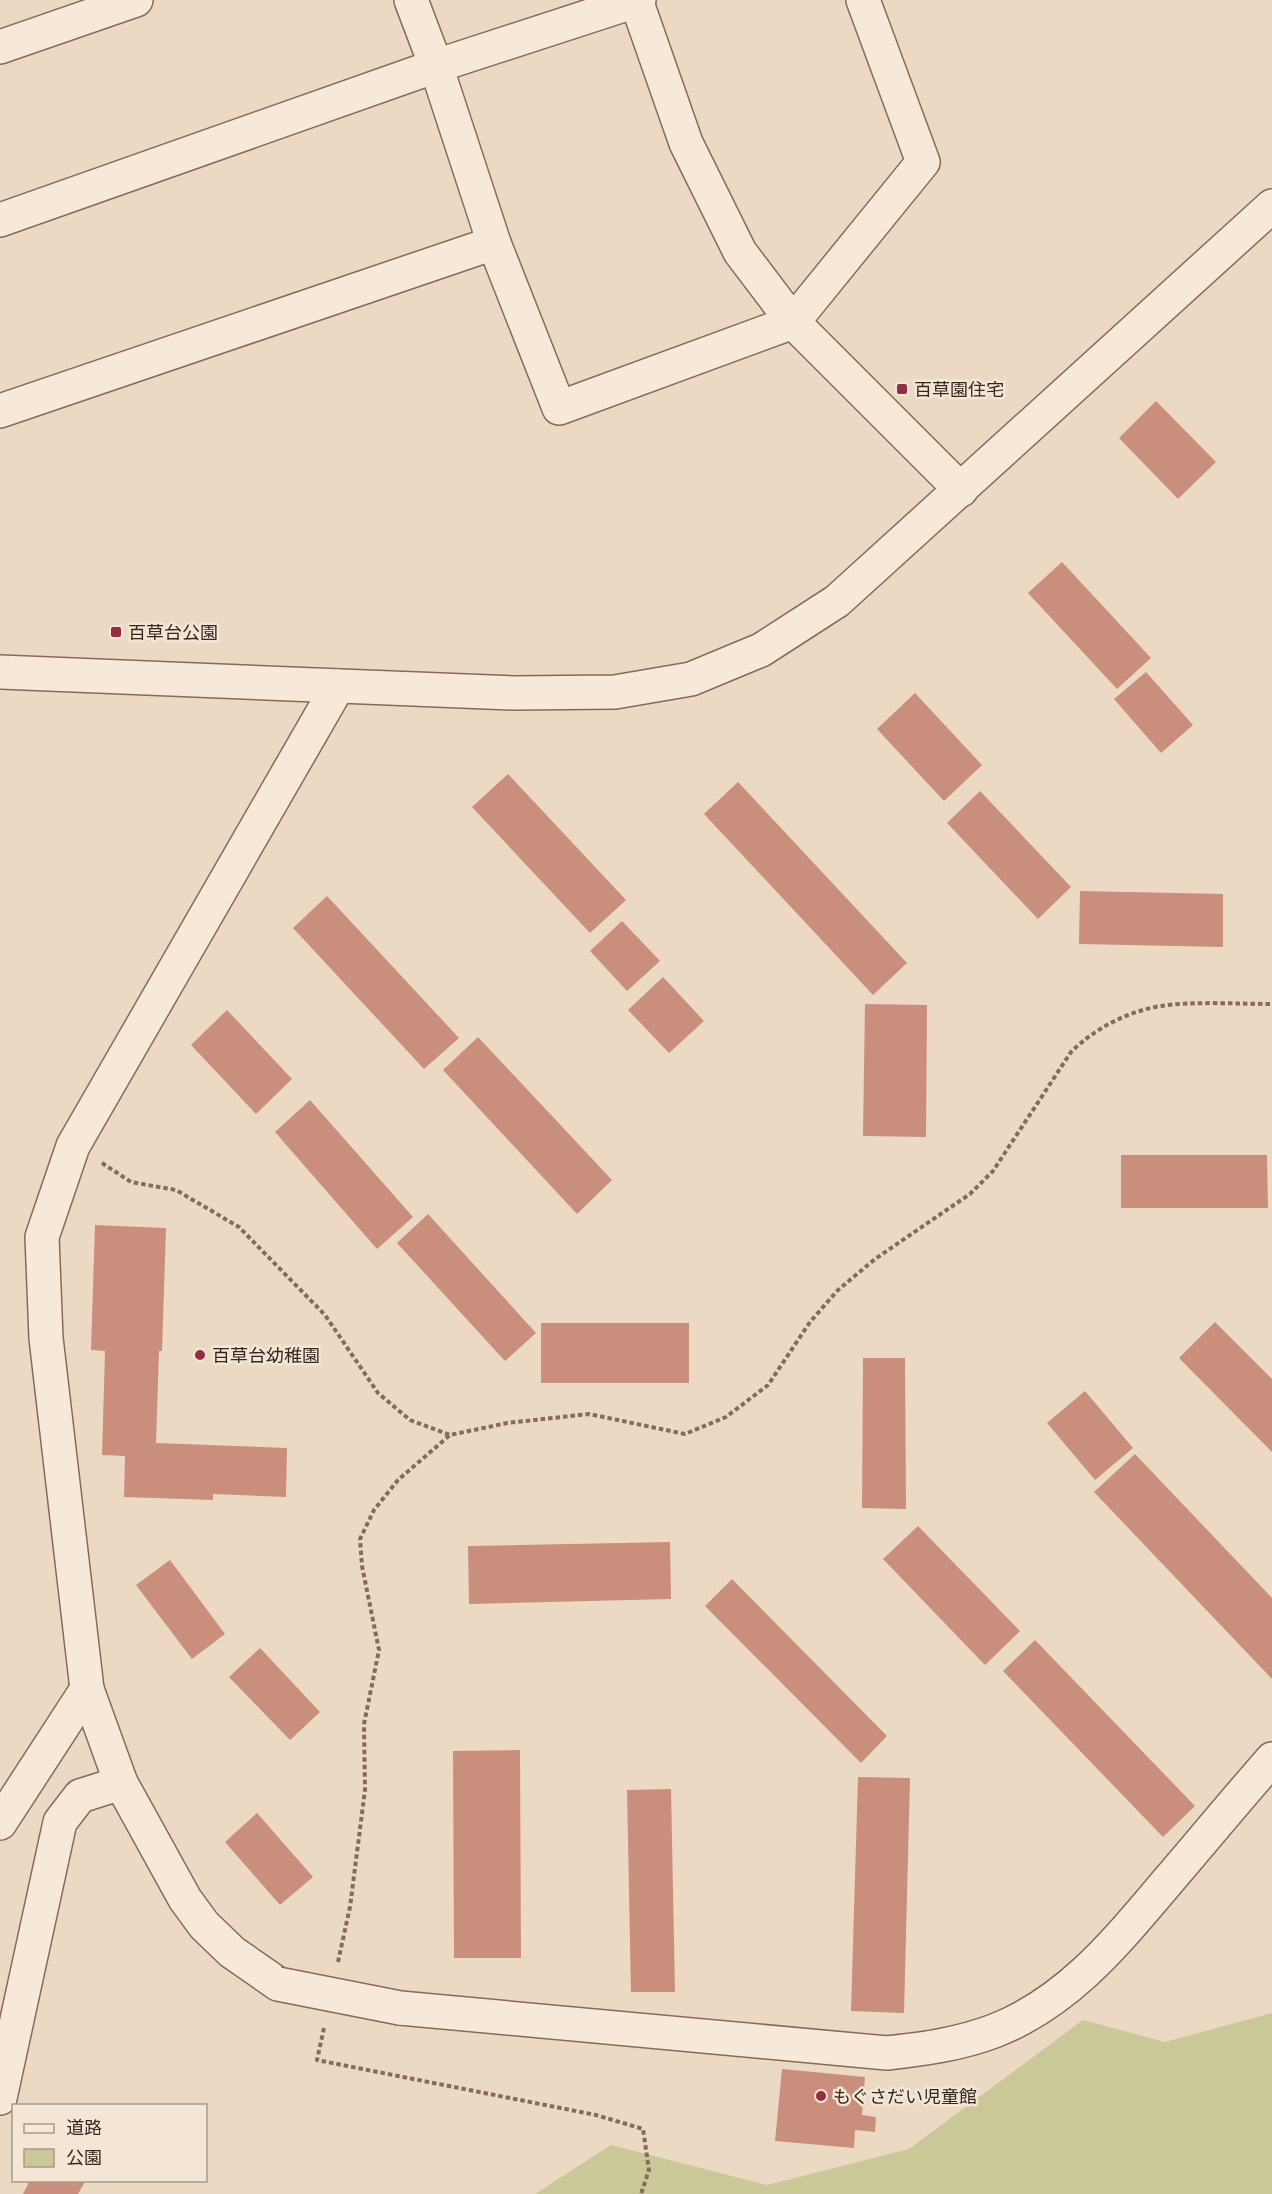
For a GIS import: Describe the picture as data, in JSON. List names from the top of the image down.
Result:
{
  "places": {
    "transit": ["百草園住宅", "百草台公園"],
    "other": ["百草台幼稚園", "もぐさだい児童館"]
  },
  "legend": ["道路", "公園"]
}
